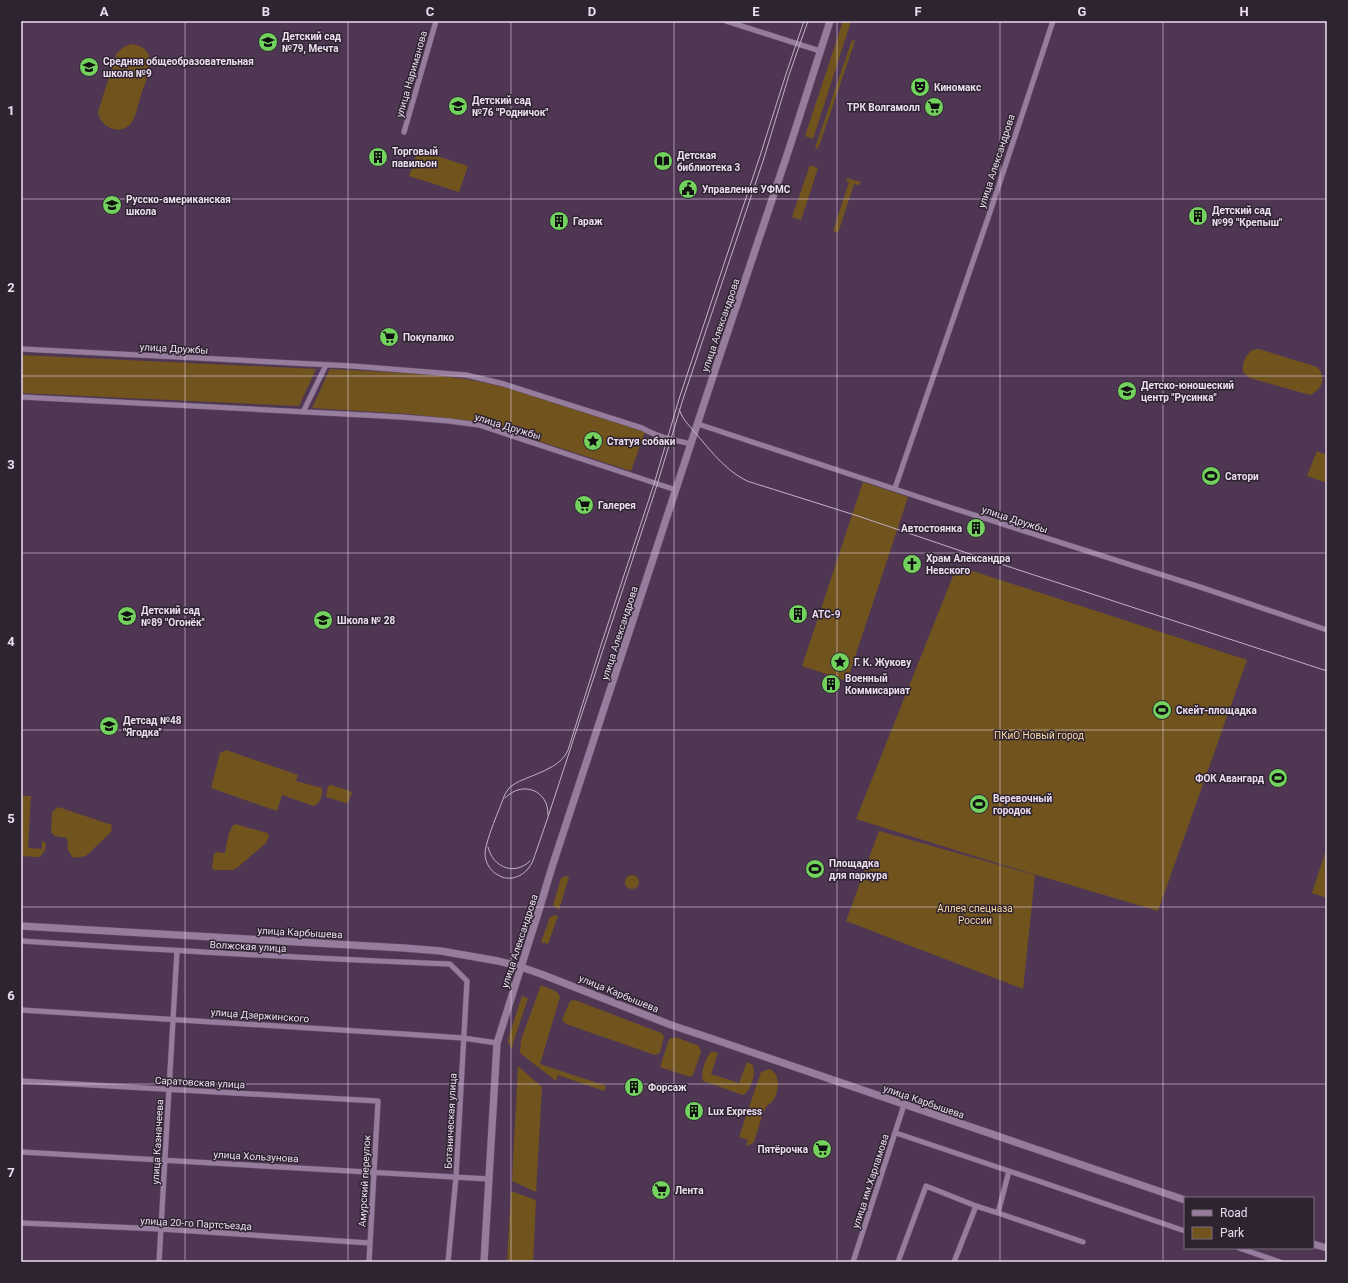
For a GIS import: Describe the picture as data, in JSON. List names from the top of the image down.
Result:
{
  "streets": {
    "main road": ["улица Александрова", "улица Карбышева"],
    "street": [
      "улица Нариманова",
      "улица Дружбы",
      "Волжская улица",
      "улица Дзержинского",
      "Саратовская улица",
      "Ботаническая улица",
      "улица Казначеева",
      "улица Хользунова",
      "Амурский переулок",
      "улица им.Харламова",
      "улица 20-го Партсъезда"
    ]
  },
  "crossings": [
    ["улица Александрова", "улица Дружбы"],
    ["улица Александрова", "улица Карбышева"],
    ["улица Александрова", "улица Дзержинского"],
    ["улица Александрова", "улица Хользунова"],
    ["улица Карбышева", "улица им.Харламова"],
    ["Волжская улица", "Ботаническая улица"],
    ["Волжская улица", "улица Казначеева"],
    ["улица Дзержинского", "Ботаническая улица"],
    ["улица Дзержинского", "улица Казначеева"],
    ["Саратовская улица", "улица Казначеева"],
    ["Саратовская улица", "Амурский переулок"],
    ["Ботаническая улица", "улица Хользунова"],
    ["улица Казначеева", "улица Хользунова"],
    ["улица Казначеева", "улица 20-го Партсъезда"],
    ["улица Хользунова", "Амурский переулок"],
    ["Амурский переулок", "улица 20-го Партсъезда"]
  ],
  "parks": ["ПКиО Новый город", "Аллея спецназа России"],
  "places": {
    "school or university": [
      "Детский сад №79, Мечта",
      "Средняя общеобразовательная школа №9",
      "Детский сад №76 \"Родничок\"",
      "Русско-американская школа",
      "Детско-юношеский центр \"Русинка\"",
      "Детский сад №89 \"Огонёк\"",
      "Школа № 28",
      "Детсад №48 \"Ягодка\""
    ],
    "theatre": ["Киномакс"],
    "supermarket": [
      "ТРК Волгамолл",
      "Покупалко",
      "Галерея",
      "Пятёрочка",
      "Лента"
    ],
    "building": [
      "Торговый павильон",
      "Детский сад №99 \"Крепыш\"",
      "Гараж",
      "Автостоянка",
      "АТС-9",
      "Военный Коммисариат",
      "Форсаж",
      "Lux Express"
    ],
    "library": ["Детская библиотека 3"],
    "public building": ["Управление УФМС"],
    "place": ["Статуя собаки", "Г. К. Жукову"],
    "sports": [
      "Сатори",
      "Скейт-площадка",
      "ФОК Авангард",
      "Веревочный городок",
      "Площадка для паркура"
    ],
    "church": ["Храм Александра Невского"]
  },
  "legend": ["Road", "Park"],
  "grid": {
    "columns": [
      "A",
      "B",
      "C",
      "D",
      "E",
      "F",
      "G",
      "H"
    ],
    "rows": [
      "1",
      "2",
      "3",
      "4",
      "5",
      "6",
      "7"
    ]
  }
}
